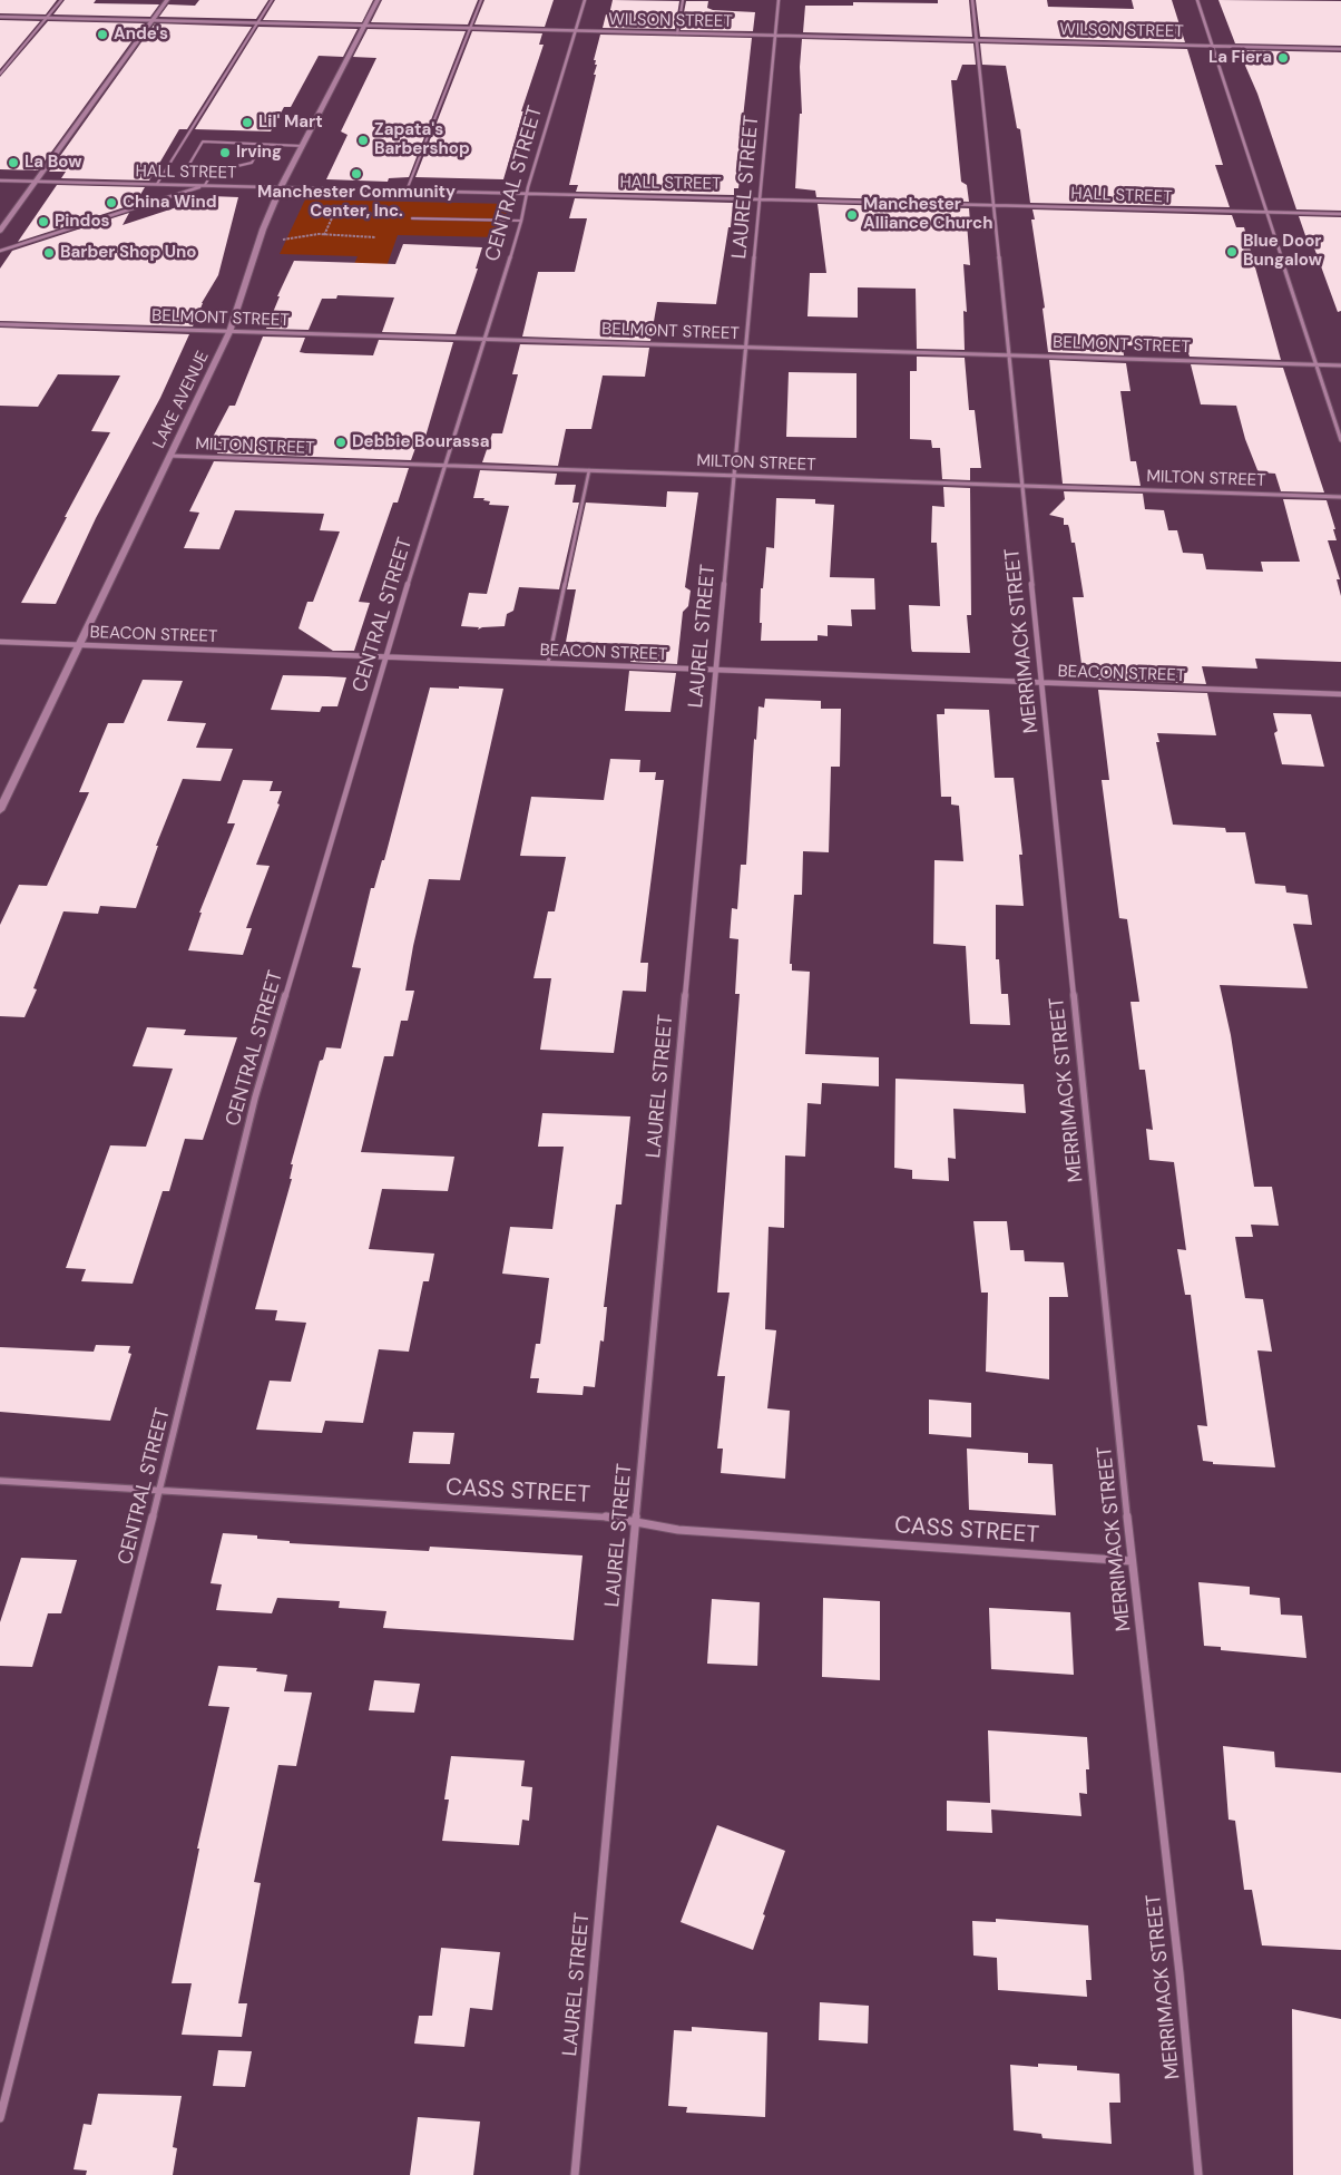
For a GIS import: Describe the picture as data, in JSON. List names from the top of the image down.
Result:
{
  "streets": {
    "street": [
      "WILSON STREET",
      "HALL STREET",
      "CENTRAL STREET",
      "LAUREL STREET",
      "BELMONT STREET",
      "LAKE AVENUE",
      "MILTON STREET",
      "BEACON STREET",
      "MERRIMACK STREET",
      "CASS STREET"
    ]
  },
  "crossings": [
    ["WILSON STREET", "CENTRAL STREET"],
    ["WILSON STREET", "LAUREL STREET"],
    ["WILSON STREET", "LAKE AVENUE"],
    ["WILSON STREET", "MERRIMACK STREET"],
    ["HALL STREET", "CENTRAL STREET"],
    ["HALL STREET", "LAUREL STREET"],
    ["HALL STREET", "LAKE AVENUE"],
    ["HALL STREET", "MERRIMACK STREET"],
    ["CENTRAL STREET", "BELMONT STREET"],
    ["CENTRAL STREET", "MILTON STREET"],
    ["CENTRAL STREET", "BEACON STREET"],
    ["CENTRAL STREET", "CASS STREET"],
    ["LAUREL STREET", "BELMONT STREET"],
    ["LAUREL STREET", "MILTON STREET"],
    ["LAUREL STREET", "BEACON STREET"],
    ["LAUREL STREET", "CASS STREET"],
    ["BELMONT STREET", "LAKE AVENUE"],
    ["BELMONT STREET", "MERRIMACK STREET"],
    ["LAKE AVENUE", "MILTON STREET"],
    ["LAKE AVENUE", "BEACON STREET"],
    ["MILTON STREET", "MERRIMACK STREET"],
    ["BEACON STREET", "MERRIMACK STREET"],
    ["MERRIMACK STREET", "CASS STREET"]
  ],
  "places": [
    "Ande's",
    "La Fiera",
    "Lil' Mart",
    "Zapata's Barbershop",
    "Irving",
    "La Bow",
    "Manchester Community Center, Inc.",
    "China Wind",
    "Manchester Alliance Church",
    "Pindos",
    "Blue Door Bungalow",
    "Barber Shop Uno",
    "Debbie Bourassa"
  ]
}
